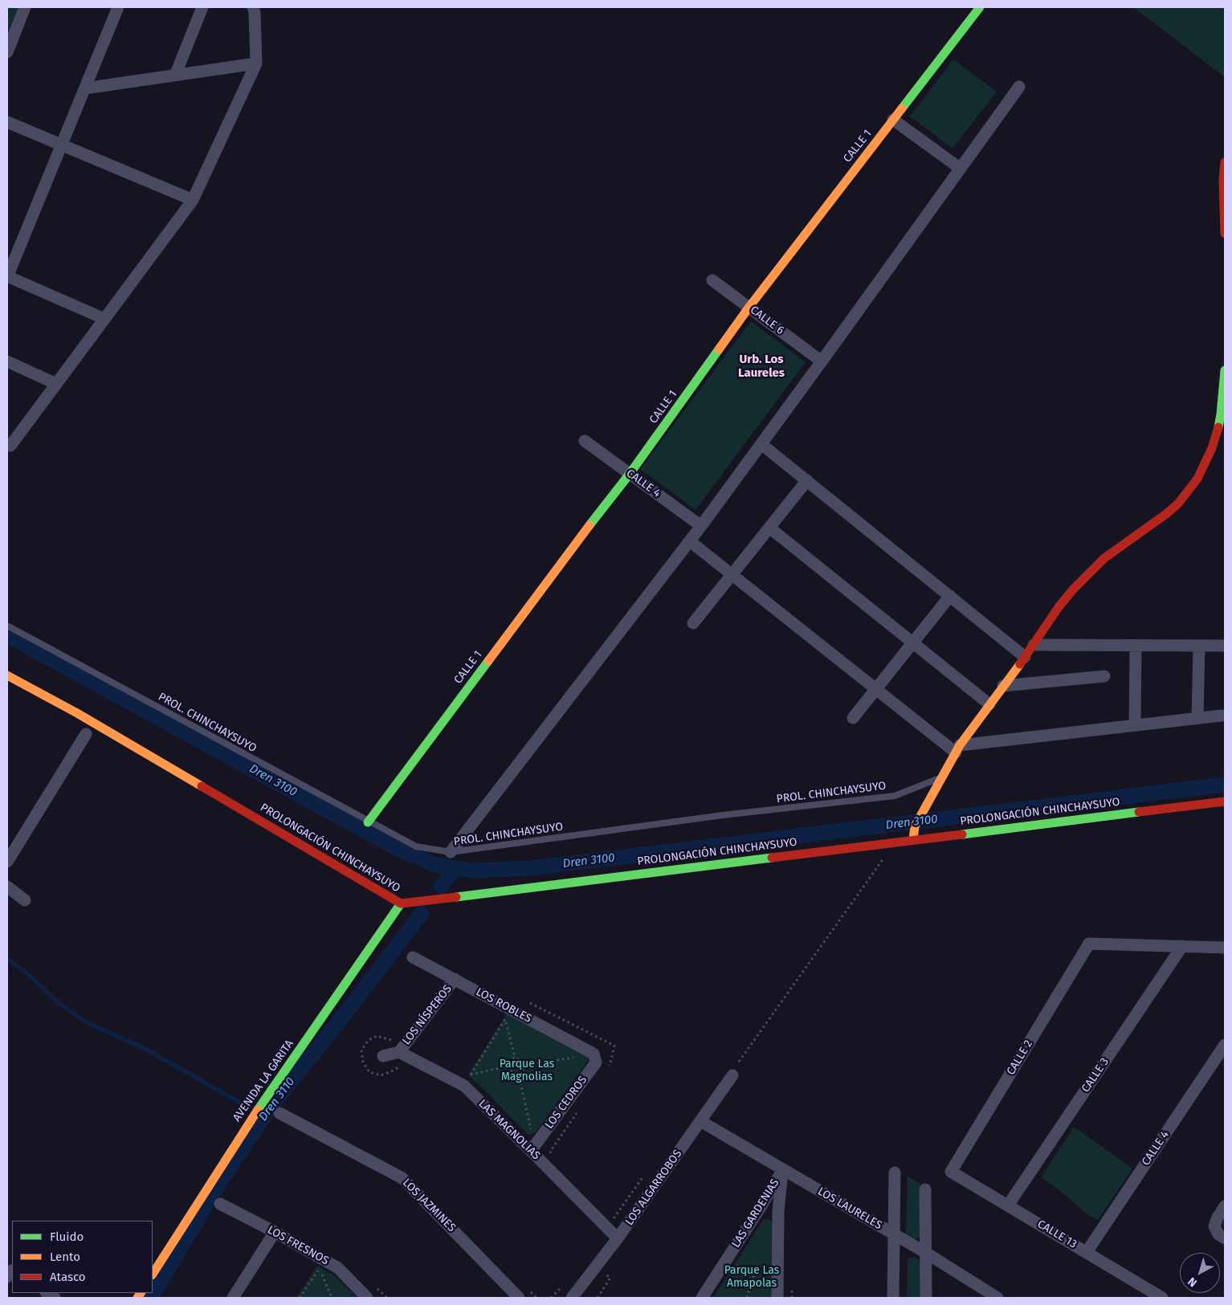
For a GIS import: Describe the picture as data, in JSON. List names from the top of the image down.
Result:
{
  "streets": {
    "street": [
      "CALLE 1",
      "CALLE 6",
      "CALLE 4",
      "PROLONGACIÓN CHINCHAYSUYO",
      "LOS ROBLES",
      "LOS NÍSPEROS",
      "CALLE 2",
      "CALLE 3",
      "AVENIDA LA GARITA",
      "LOS CEDROS",
      "LAS MAGNOLIAS",
      "LOS ALGARROBOS",
      "LOS JAZMINES",
      "LOS LAURELES",
      "LAS GARDENIAS",
      "CALLE 13",
      "LOS FRESNOS"
    ],
    "lane": ["PROL. CHINCHAYSUYO"]
  },
  "crossings": [
    ["CALLE 1", "CALLE 6"],
    ["CALLE 1", "CALLE 4"],
    ["CALLE 1", "PROL. CHINCHAYSUYO"],
    ["CALLE 4", "CALLE 13"],
    ["PROLONGACIÓN CHINCHAYSUYO", "AVENIDA LA GARITA"],
    ["LOS ROBLES", "LOS NÍSPEROS"],
    ["LOS ROBLES", "LOS CEDROS"],
    ["LOS NÍSPEROS", "LAS MAGNOLIAS"],
    ["CALLE 2", "CALLE 3"],
    ["CALLE 2", "CALLE 13"],
    ["CALLE 3", "CALLE 13"],
    ["LOS CEDROS", "LAS MAGNOLIAS"],
    ["LAS MAGNOLIAS", "LOS ALGARROBOS"],
    ["LOS ALGARROBOS", "LOS LAURELES"],
    ["LOS LAURELES", "LAS GARDENIAS"]
  ],
  "districts": ["Urb. Los Laureles"],
  "water": ["Dren 3100", "Dren 3110"],
  "parks": ["Parque Las Magnolias", "Parque Las Amapolas"],
  "legend": ["Fluido", "Lento", "Atasco"],
  "north": "bottom left"
}
